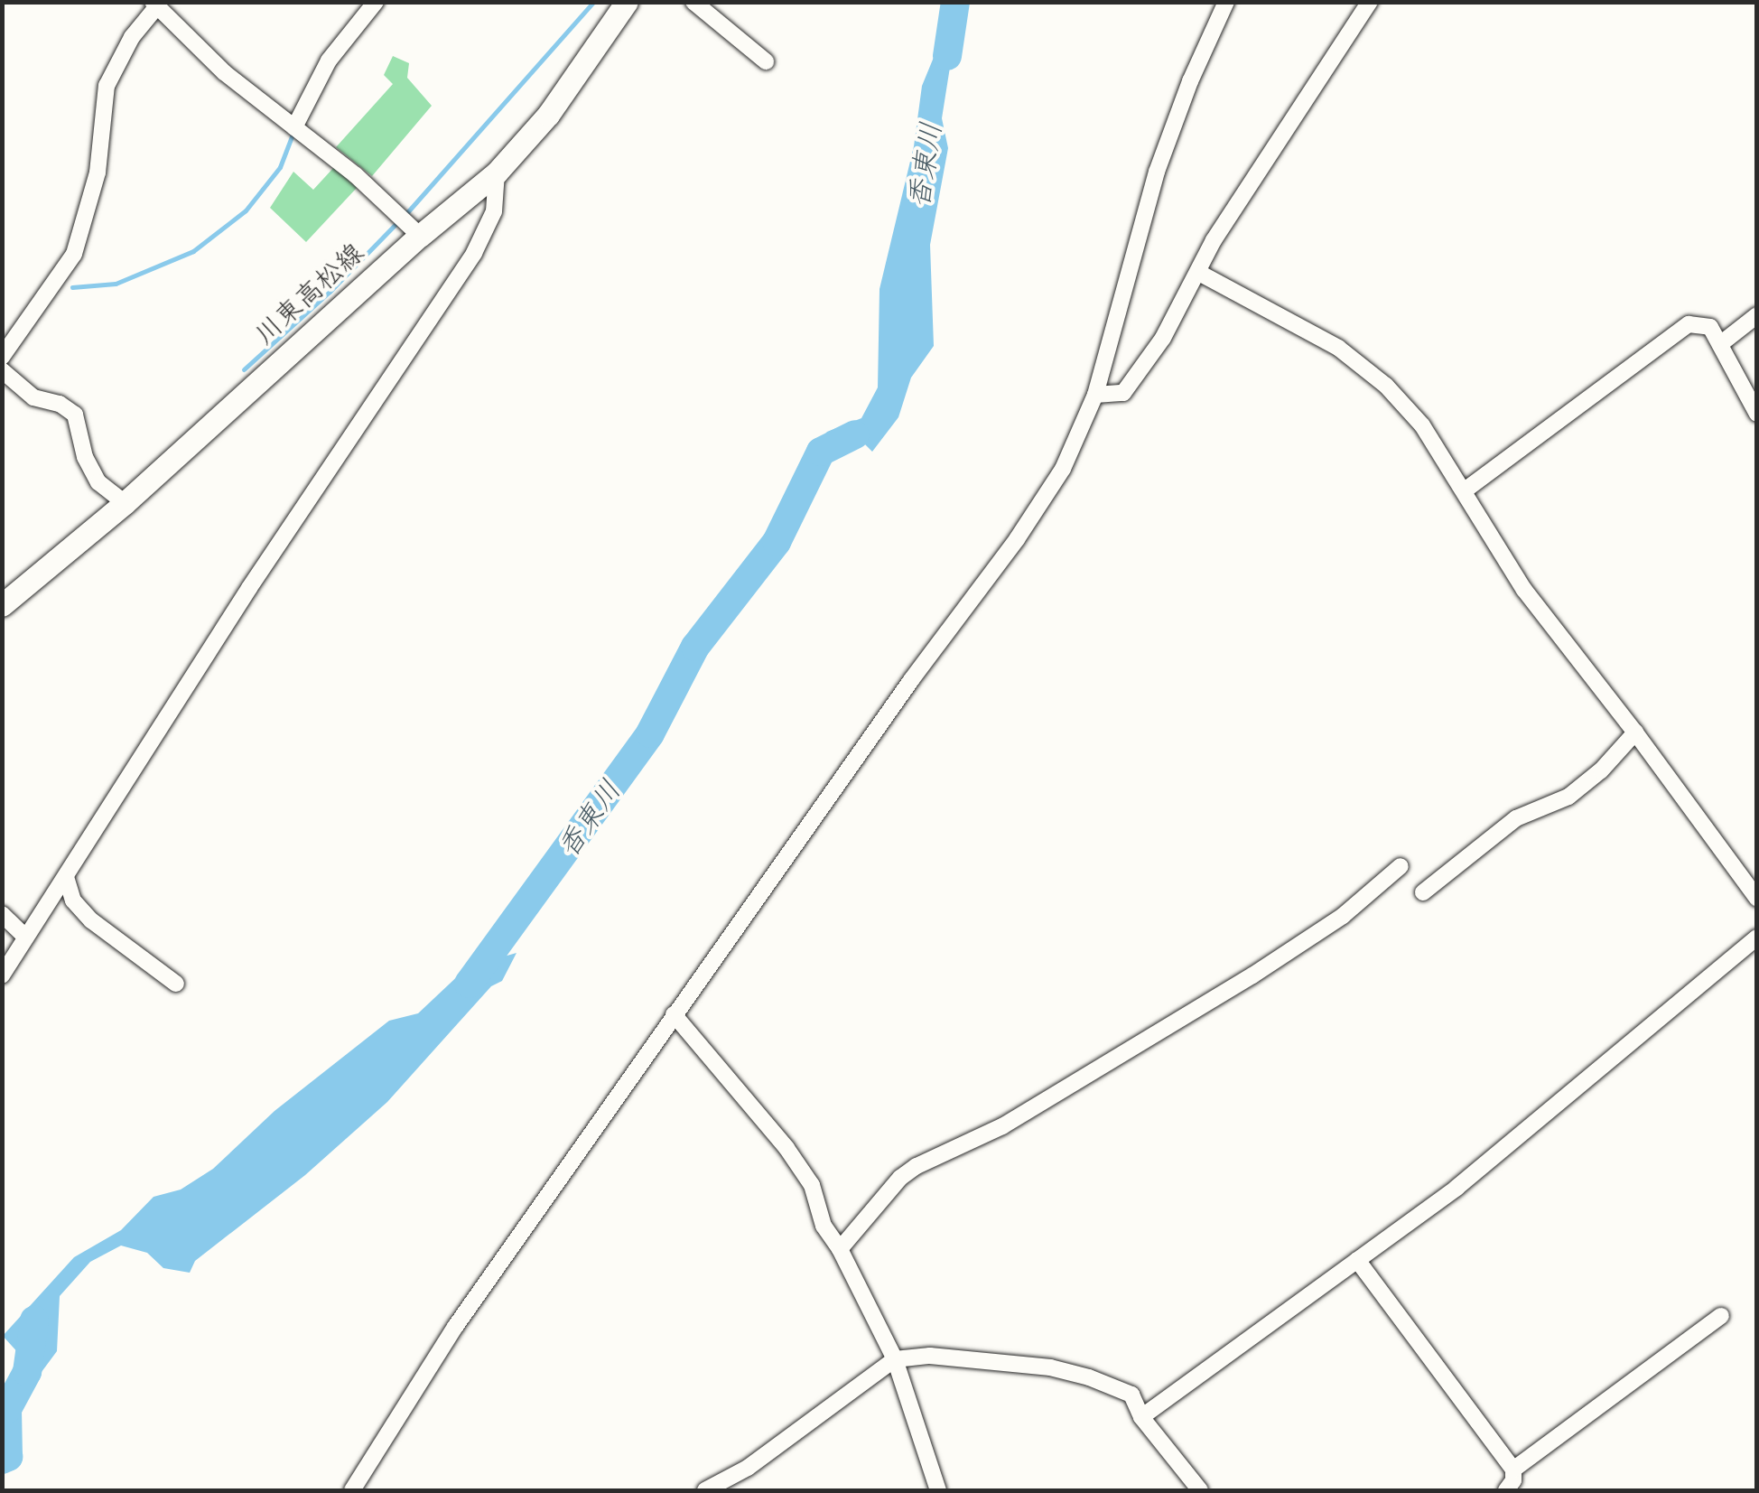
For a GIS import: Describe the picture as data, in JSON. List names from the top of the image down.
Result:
{
  "streets": {
    "main road": ["川東高松線"]
  },
  "water": ["香東川"]
}
